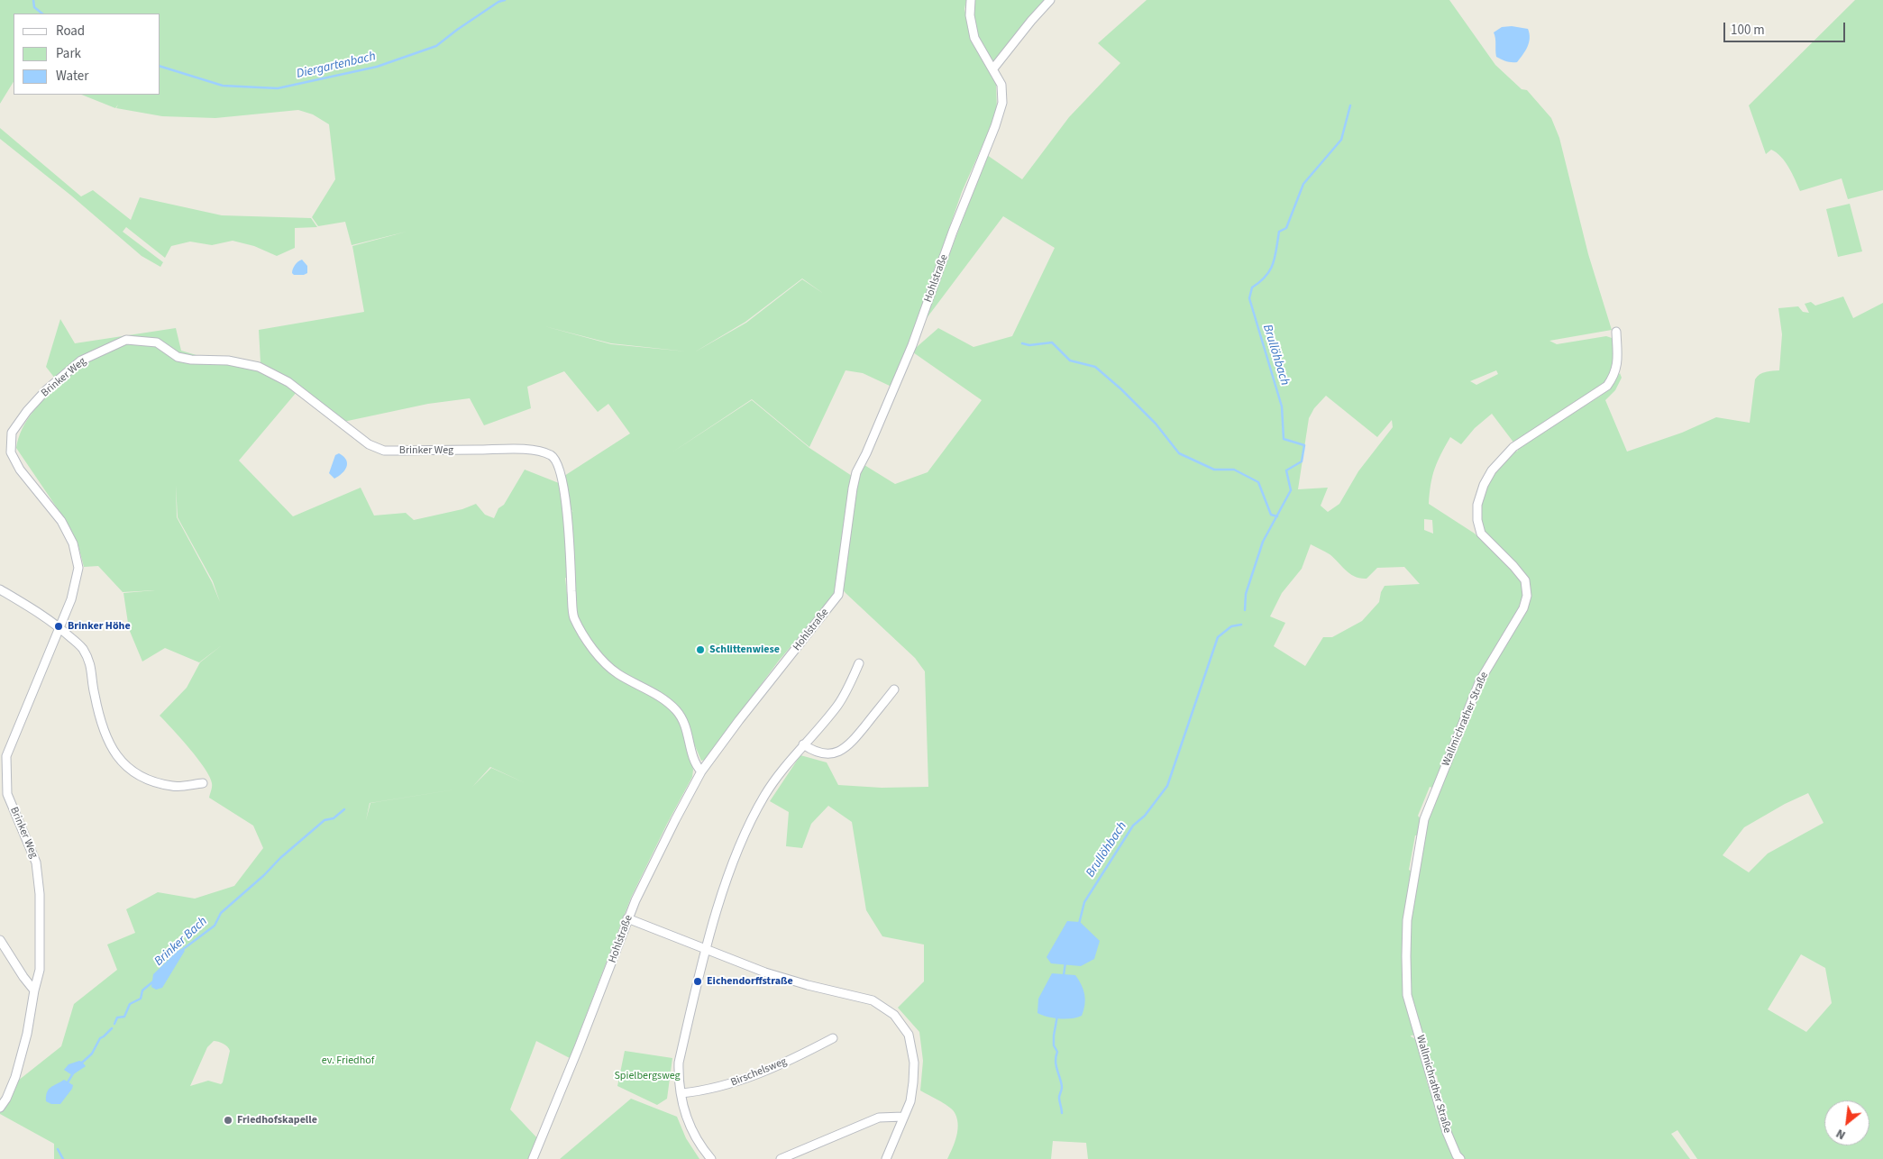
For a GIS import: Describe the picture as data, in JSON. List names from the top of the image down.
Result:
{
  "streets": {
    "street": [
      "Hohlstraße",
      "Brinker Weg",
      "Wallmichrather Straße",
      "Birschelsweg"
    ]
  },
  "crossings": [
    ["Hohlstraße", "Brinker Weg"]
  ],
  "water": ["Diergartenbach", "Brullöhbach", "Brinker Bach"],
  "parks": ["ev. Friedhof", "Spielbergsweg"],
  "places": [
    "Brinker Höhe",
    "Schlittenwiese",
    "Eichendorffstraße",
    "Friedhofskapelle"
  ],
  "legend": ["Road", "Park", "Water"],
  "scale_bar": "100 m",
  "north": "bottom left"
}
